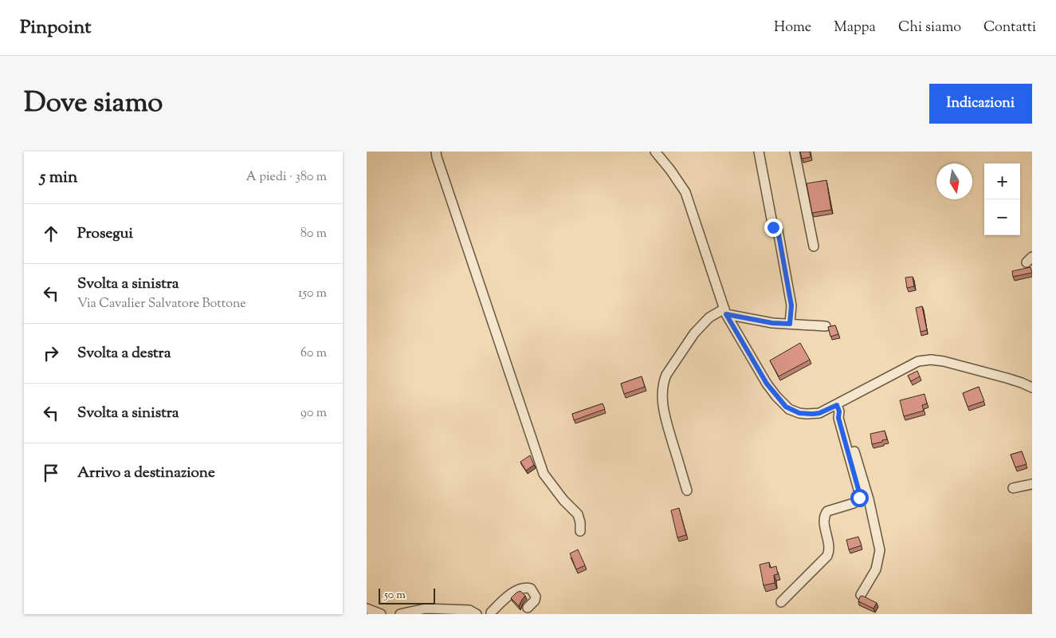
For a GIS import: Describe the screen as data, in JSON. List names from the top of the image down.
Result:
{
  "scale_bar": "50 m",
  "north": "bottom",
  "page": {
    "header": "Pinpoint",
    "nav": [
      "Home",
      "Mappa",
      "Chi siamo",
      "Contatti"
    ],
    "title": "Dove siamo",
    "buttons": "Indicazioni",
    "heading": ["5 min", "A piedi · 380 m"],
    "map_buttons": ["+", "−"],
    "list": [
      ["Prosegui", "80 m"],
      ["Svolta a sinistra", "Via Cavalier Salvatore Bottone", "150 m"],
      ["Svolta a destra", "60 m"],
      ["Svolta a sinistra", "90 m"],
      "Arrivo a destinazione"
    ],
    "scale": "50 m"
  }
}
